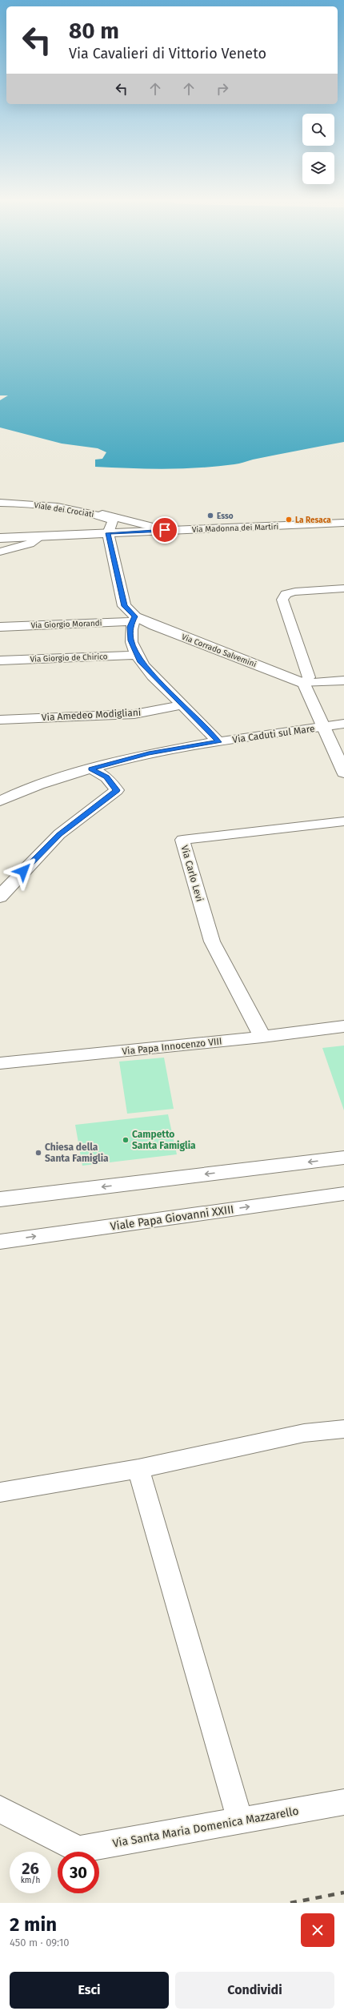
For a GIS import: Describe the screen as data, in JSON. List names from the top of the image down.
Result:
{
  "streets": {
    "main road": ["Via Madonna dei Martiri", "Via Corrado Salvemini"],
    "street": [
      "Viale dei Crociati",
      "Via Giorgio Morandi",
      "Via Giorgio de Chirico",
      "Via Amedeo Modigliani",
      "Via Caduti sul Mare",
      "Via Carlo Levi",
      "Via Papa Innocenzo VIII",
      "Viale Papa Giovanni XXIII",
      "Via Santa Maria Domenica Mazzarello"
    ]
  },
  "crossings": [
    ["Viale dei Crociati", "Via Madonna dei Martiri"],
    ["Via Giorgio Morandi", "Via Corrado Salvemini"],
    ["Via Carlo Levi", "Via Papa Innocenzo VIII"]
  ],
  "places": [
    "Esso",
    "La Resaca",
    "Campetto Santa Famiglia",
    "Chiesa della Santa Famiglia"
  ],
  "page": {
    "turn": ["80 m", "Via Cavalieri di Vittorio Veneto"],
    "speed": "26 km/h",
    "limit": "30",
    "heading": ["2 min", "450 m · 09:10"],
    "buttons": ["Esci", "Condividi"]
  }
}
